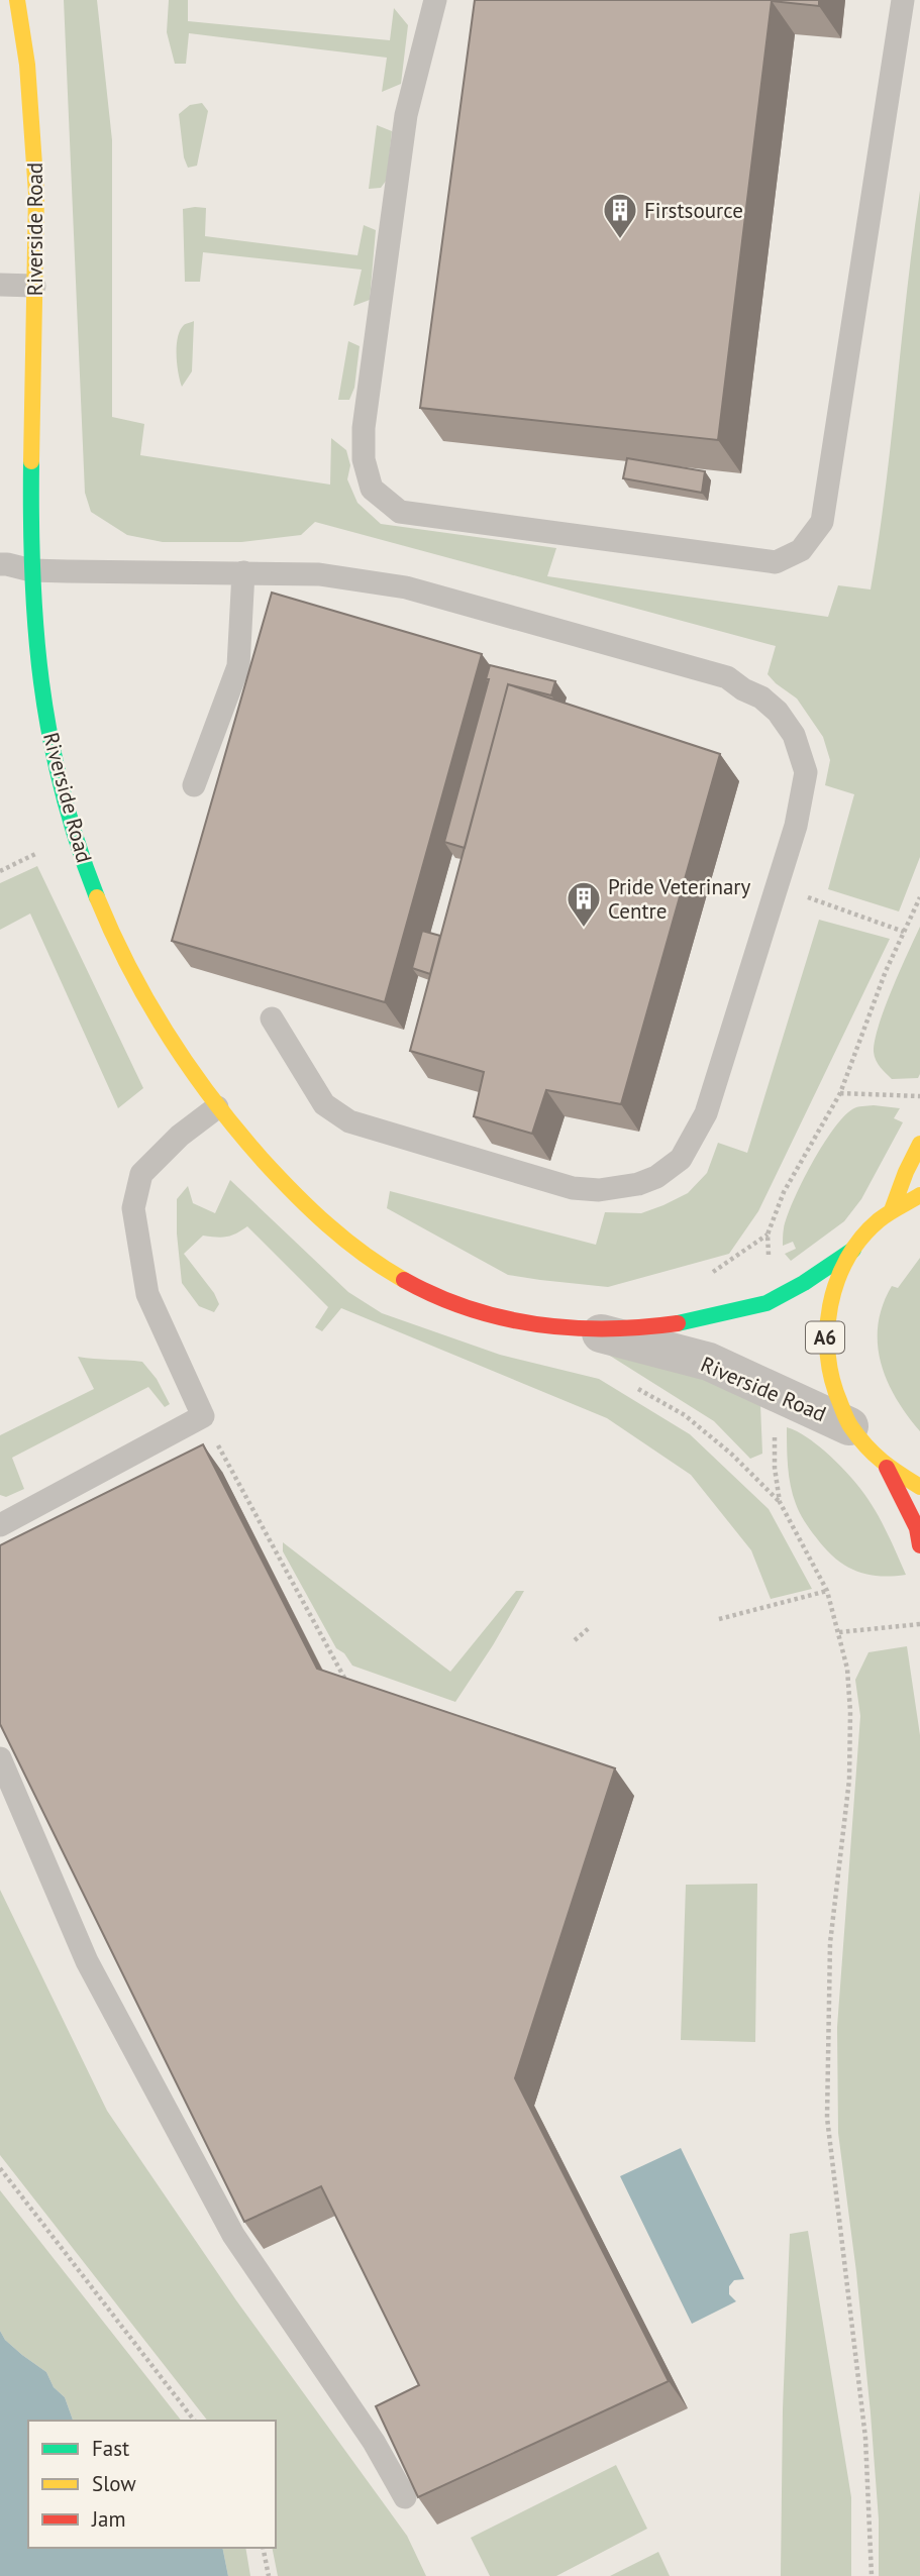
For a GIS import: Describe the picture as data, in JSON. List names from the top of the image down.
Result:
{
  "streets": {
    "street": ["Riverside Road", "A6"]
  },
  "crossings": [
    ["Riverside Road", "A6"]
  ],
  "places": {
    "building": ["Firstsource", "Pride Veterinary Centre"]
  },
  "legend": ["Fast", "Slow", "Jam"]
}
